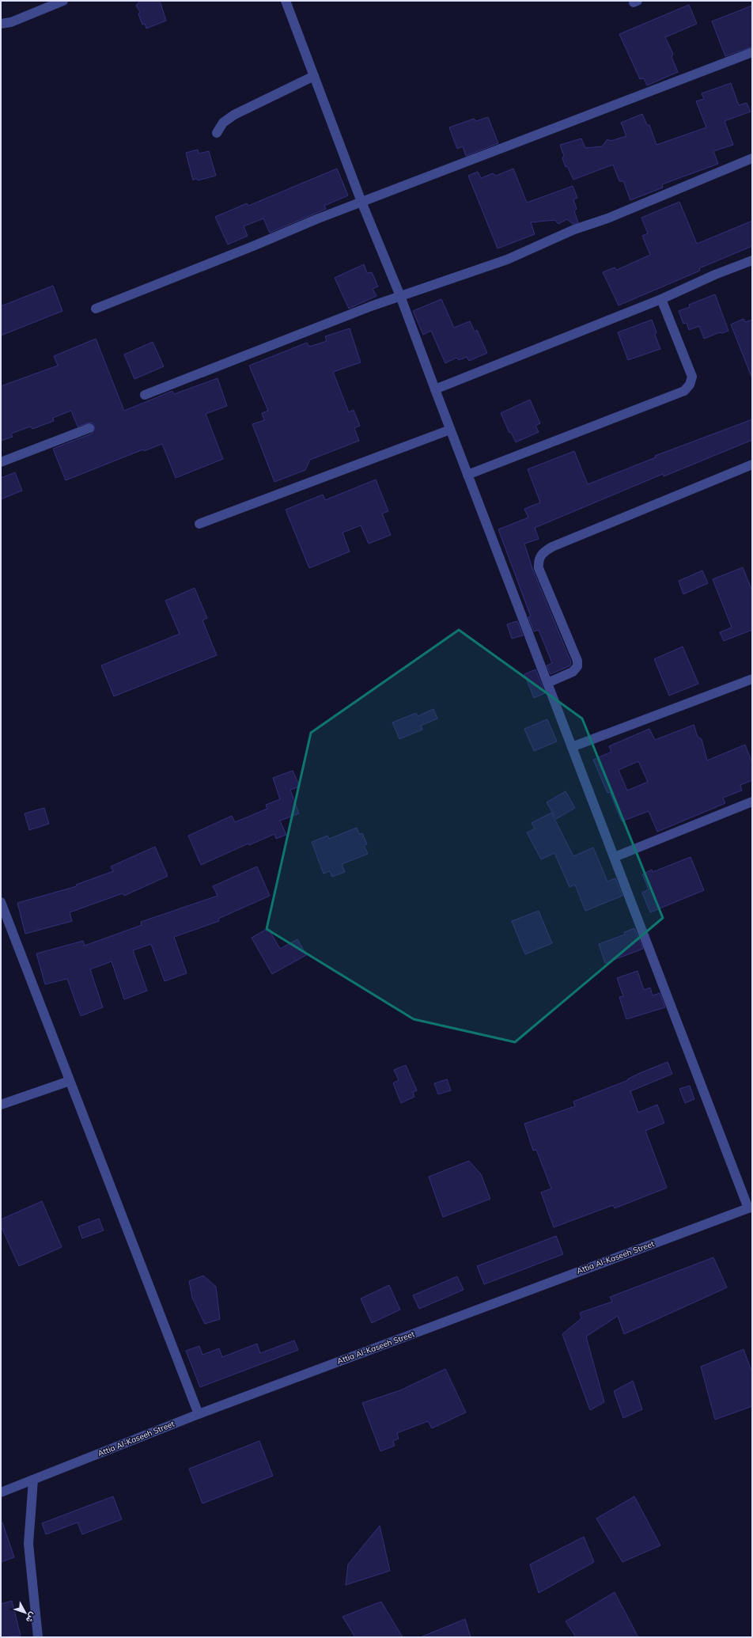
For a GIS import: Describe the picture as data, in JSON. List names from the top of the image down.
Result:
{
  "streets": {
    "street": ["Attia Al-Kaseeh Street"]
  },
  "north": "bottom right"
}
